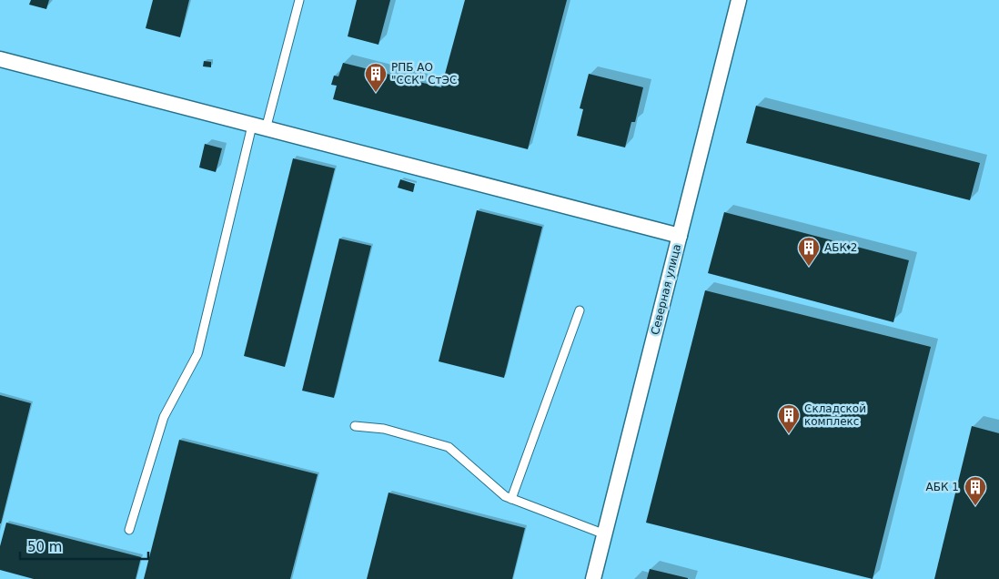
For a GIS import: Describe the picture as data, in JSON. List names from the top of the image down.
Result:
{
  "streets": {
    "street": ["Северная улица"]
  },
  "places": {
    "building": [
      "РПБ АО \"ССК\" СтЭС",
      "АБК 2",
      "Складской комплекс",
      "АБК 1"
    ]
  },
  "scale_bar": "50 m"
}
